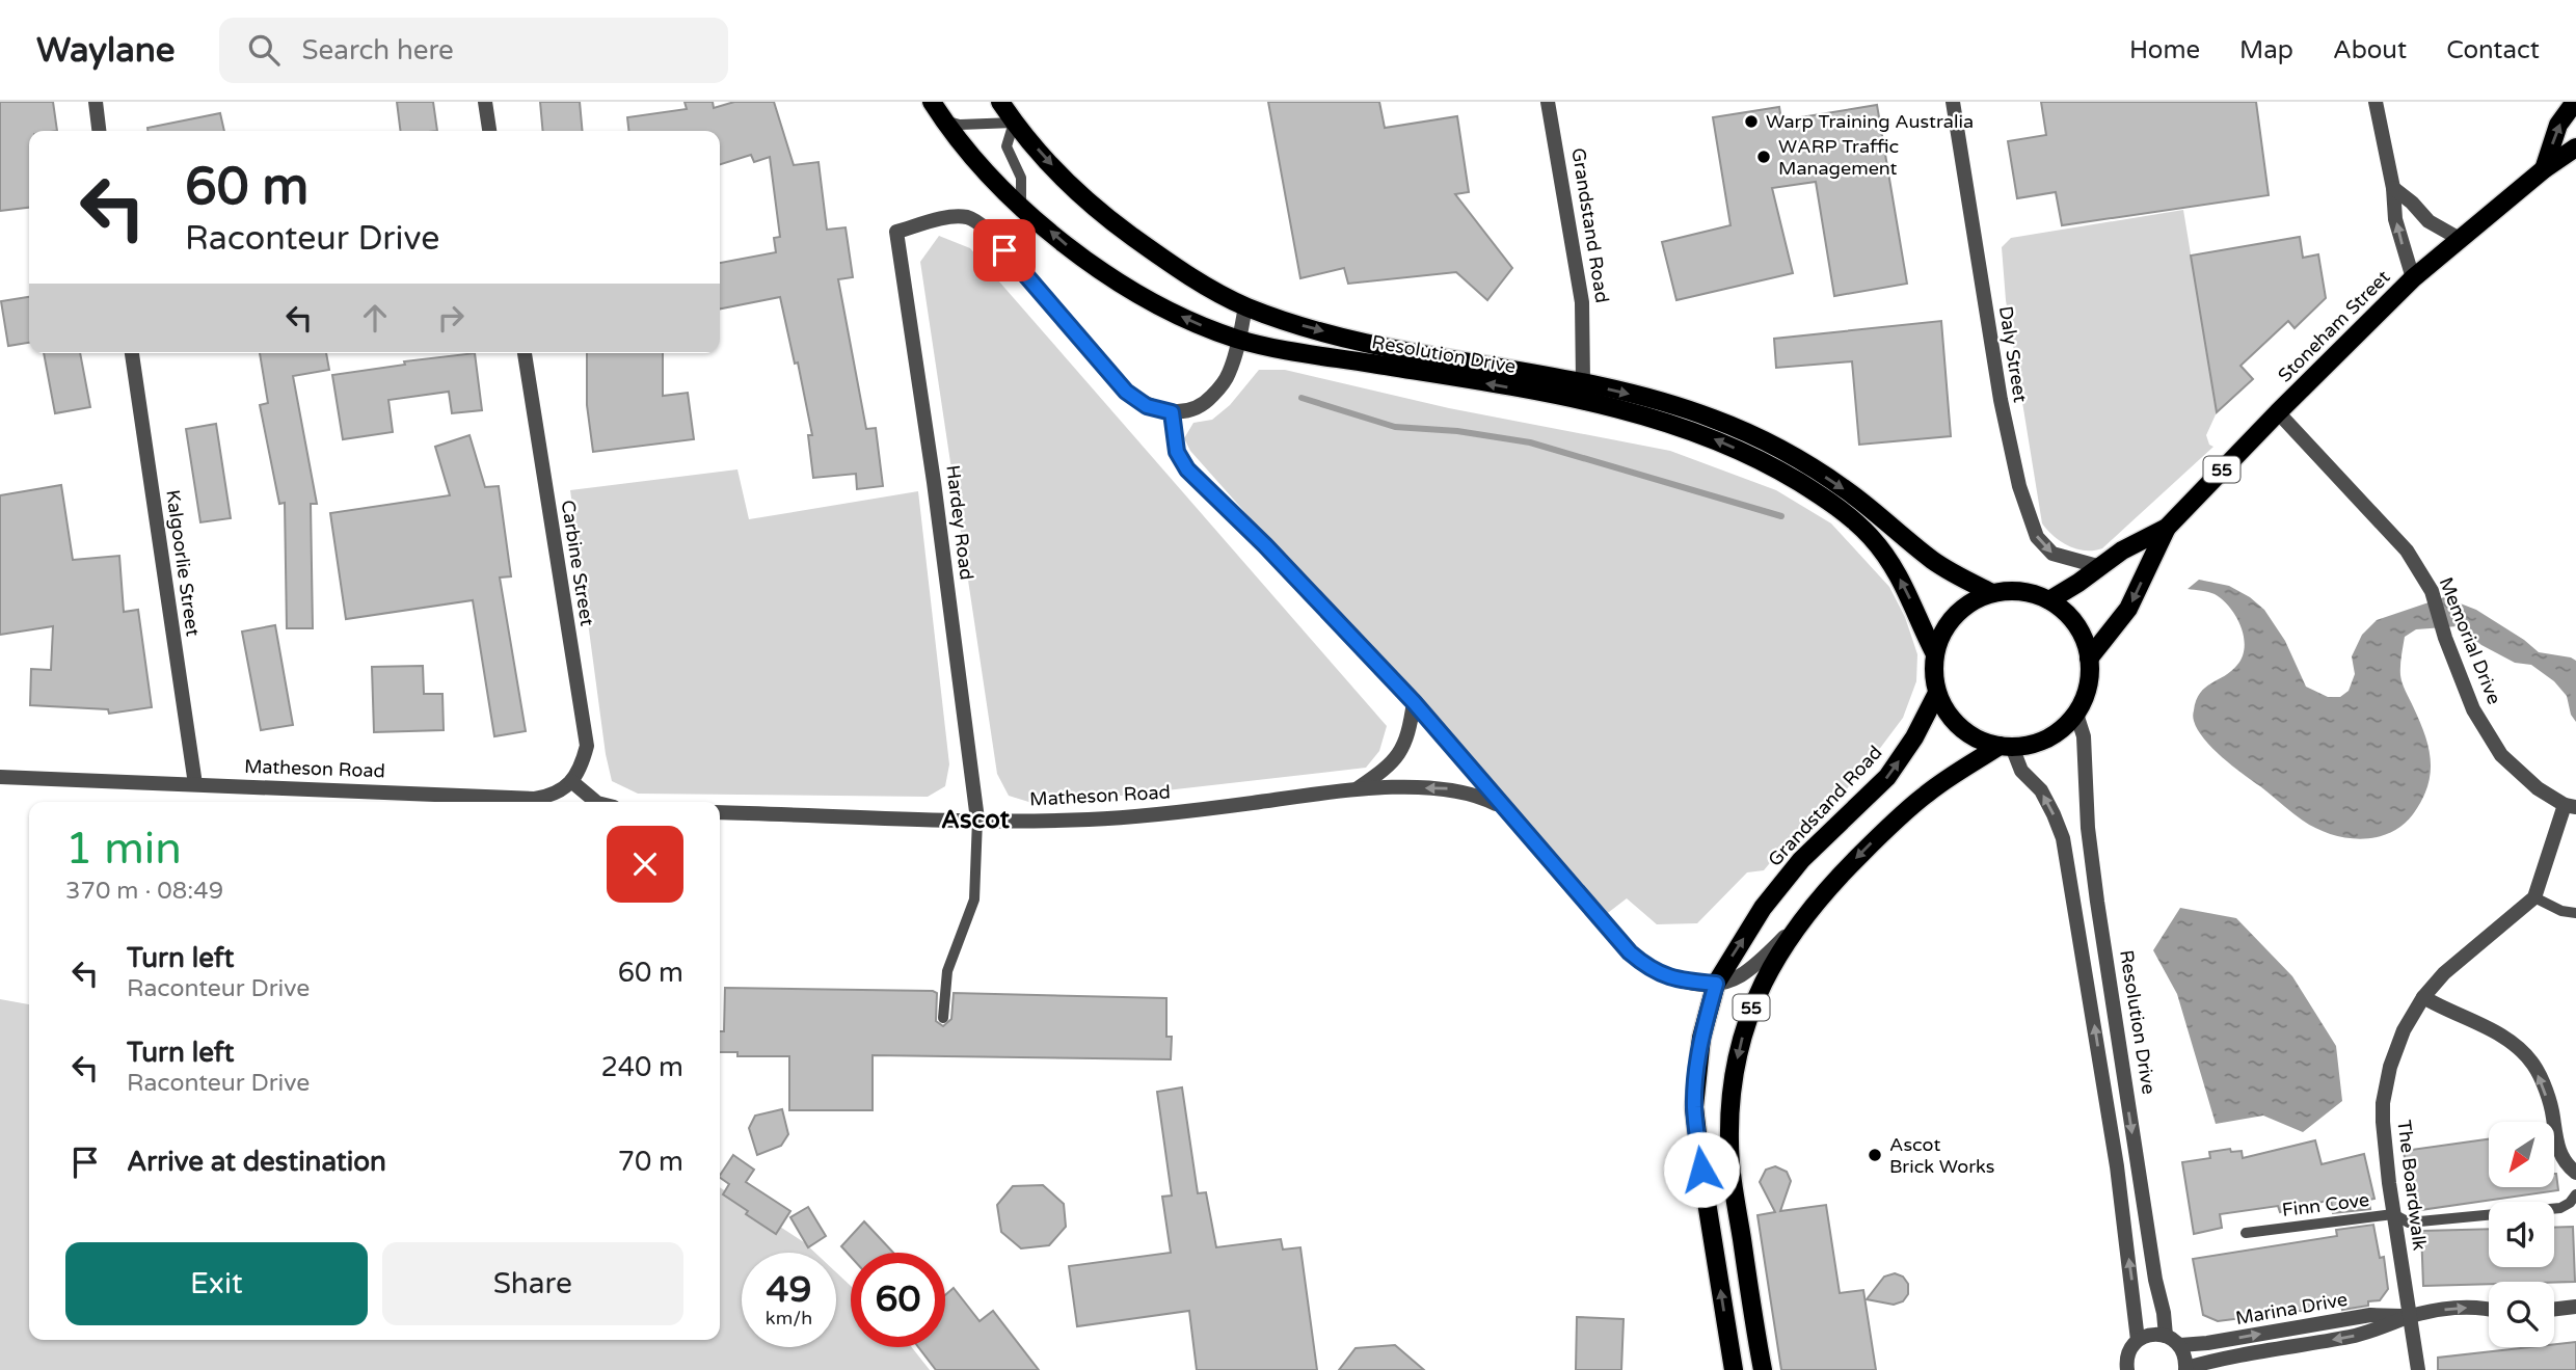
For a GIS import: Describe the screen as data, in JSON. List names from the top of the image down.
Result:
{
  "streets": {
    "main road": [
      "Grandstand Road",
      "Stoneham Street",
      "Resolution Drive",
      "55"
    ],
    "street": [
      "Daly Street",
      "Hardey Road",
      "Kalgoorlie Street",
      "Carbine Street",
      "Memorial Drive",
      "Matheson Road",
      "The Boardwalk",
      "Marina Drive"
    ],
    "lane": ["Finn Cove"]
  },
  "crossings": [
    ["Grandstand Road", "Stoneham Street"],
    ["Grandstand Road", "Resolution Drive"],
    ["Grandstand Road", "55"],
    ["Stoneham Street", "Resolution Drive"],
    ["Stoneham Street", "Daly Street"],
    ["Stoneham Street", "55"],
    ["Stoneham Street", "Memorial Drive"],
    ["Resolution Drive", "55"],
    ["Hardey Road", "Matheson Road"],
    ["Kalgoorlie Street", "Matheson Road"],
    ["Carbine Street", "Matheson Road"],
    ["The Boardwalk", "Finn Cove"],
    ["The Boardwalk", "Marina Drive"]
  ],
  "one_way": ["Grandstand Road", "Daly Street"],
  "districts": ["Ascot"],
  "places": ["Warp Training Australia", "WARP Traffic Management", "Ascot Brick Works"],
  "north": "bottom left",
  "page": {
    "header": "Waylane",
    "search": "Search here",
    "nav": [
      "Home",
      "Map",
      "About",
      "Contact"
    ],
    "turn": ["60 m", "Raconteur Drive"],
    "heading": ["1 min", "370 m · 08:49"],
    "list": [
      {
        "name": "Turn left",
        "note": "Raconteur Drive",
        "value": "60 m"
      },
      {
        "name": "Turn left",
        "note": "Raconteur Drive",
        "value": "240 m"
      },
      {
        "name": "Arrive at destination",
        "value": "70 m"
      }
    ],
    "buttons": ["Exit", "Share"],
    "speed": "49 km/h",
    "limit": "60"
  }
}
